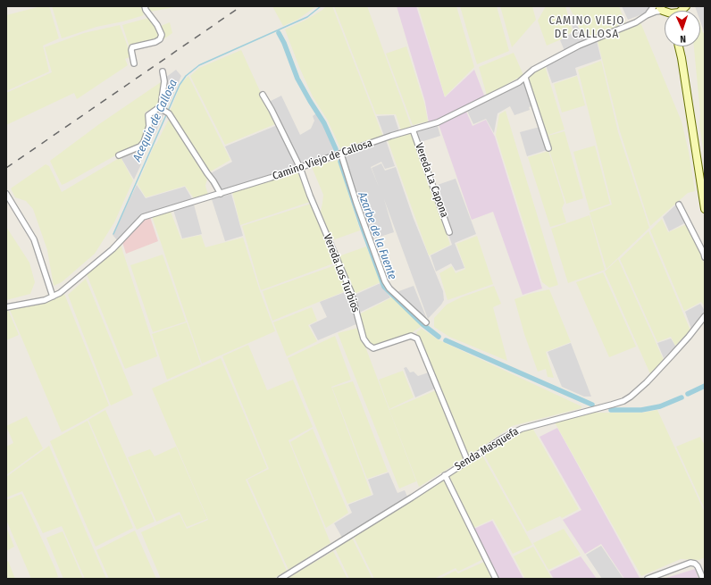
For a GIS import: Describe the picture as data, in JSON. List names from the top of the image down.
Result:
{
  "streets": {
    "street": [
      "Camino Viejo de Callosa",
      "Vereda La Capona",
      "Vereda Los Turbios",
      "Senda Masquefa"
    ]
  },
  "crossings": [
    ["Camino Viejo de Callosa", "Vereda La Capona"],
    ["Camino Viejo de Callosa", "Vereda Los Turbios"],
    ["Vereda Los Turbios", "Senda Masquefa"]
  ],
  "districts": ["CAMINO VIEJO DE CALLOSA"],
  "water": ["Acequia de Callosa", "Azarbe de la Fuente"],
  "north": "bottom"
}
